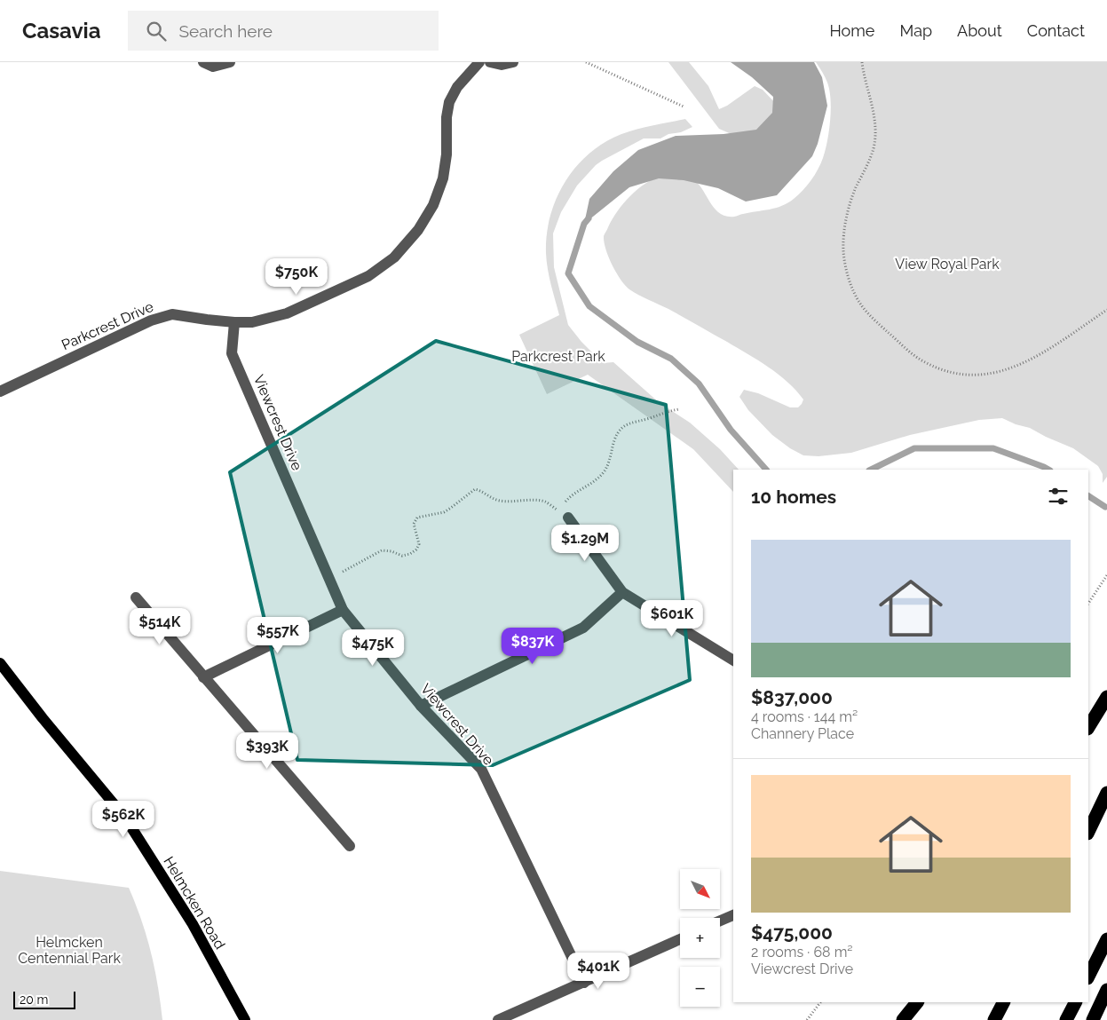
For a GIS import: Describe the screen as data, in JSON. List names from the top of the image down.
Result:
{
  "streets": {
    "main road": ["Helmcken Road"],
    "street": ["Parkcrest Drive", "Viewcrest Drive"]
  },
  "crossings": [
    ["Parkcrest Drive", "Viewcrest Drive"]
  ],
  "parks": ["View Royal Park", "Parkcrest Park", "Helmcken Centennial Park"],
  "scale_bar": "20 m",
  "north": "bottom right",
  "page": {
    "header": "Casavia",
    "search": "Search here",
    "nav": [
      "Home",
      "Map",
      "About",
      "Contact"
    ],
    "price": [
      "$750K",
      "$1.29M",
      "$601K",
      "$514K",
      "$557K",
      "$837K",
      "$475K",
      "$393K",
      "$562K",
      "$401K"
    ],
    "heading": "10 homes",
    "list": [
      {
        "name": "$837,000",
        "note": "4 rooms · 144 m² · Channery Place"
      },
      {
        "name": "$475,000",
        "note": "2 rooms · 68 m² · Viewcrest Drive"
      }
    ],
    "map_buttons": ["+", "−"],
    "scale": "20 m"
  }
}
